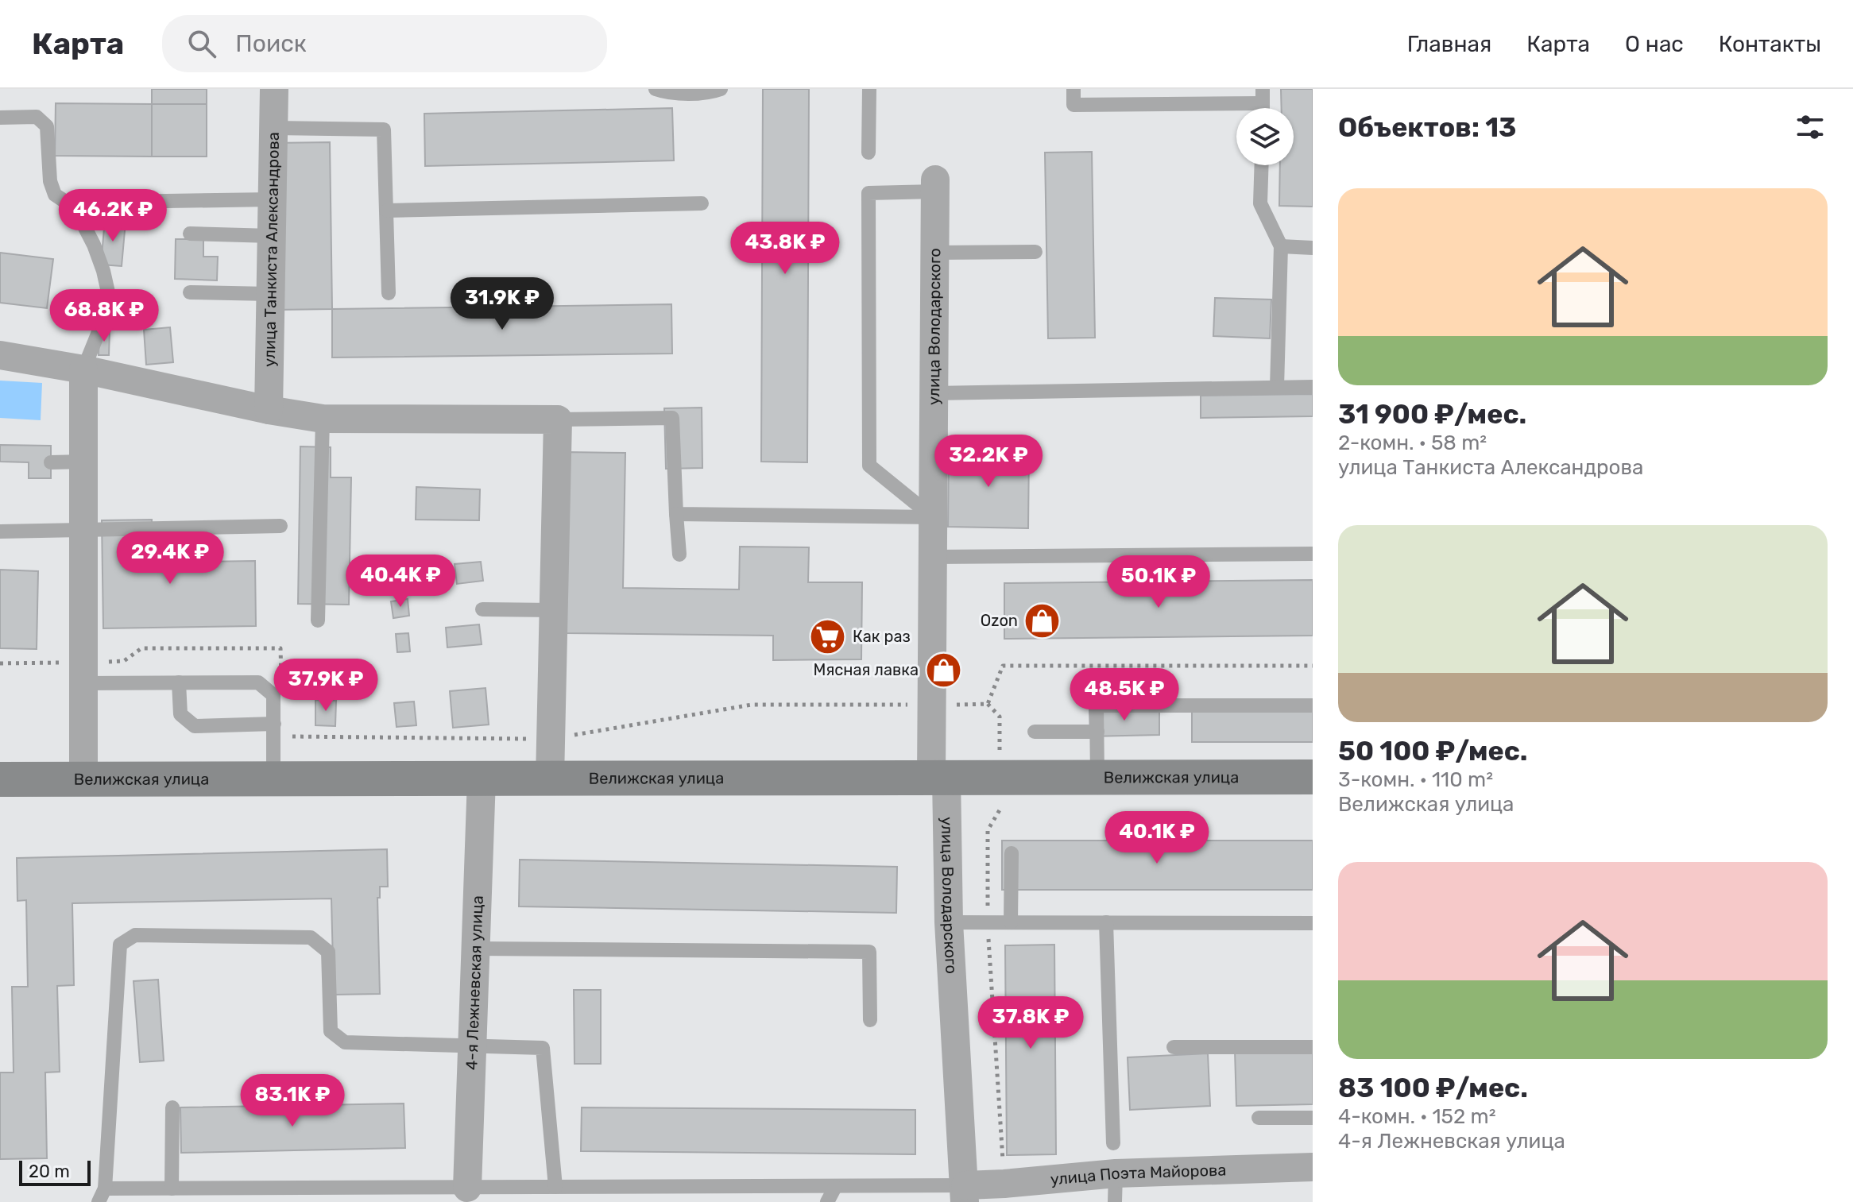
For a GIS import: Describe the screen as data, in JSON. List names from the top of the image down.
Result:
{
  "streets": {
    "main road": ["Велижская улица"],
    "street": [
      "улица Танкиста Александрова",
      "улица Володарского",
      "4-я Лежневская улица",
      "улица Поэта Майорова"
    ]
  },
  "crossings": [
    ["улица Володарского", "Велижская улица"],
    ["улица Володарского", "улица Поэта Майорова"],
    ["Велижская улица", "4-я Лежневская улица"]
  ],
  "places": {
    "shop": ["Ozon", "Мясная лавка"],
    "supermarket": ["Как раз"]
  },
  "scale_bar": "20 m",
  "page": {
    "header": "Карта",
    "search": "Поиск",
    "nav": [
      "Главная",
      "Карта",
      "О нас",
      "Контакты"
    ],
    "heading": "Объектов: 13",
    "list": [
      {
        "name": "31 900 ₽/мес.",
        "note": "2-комн. · 58 m² · улица Танкиста Александрова"
      },
      {
        "name": "50 100 ₽/мес.",
        "note": "3-комн. · 110 m² · Велижская улица"
      },
      {
        "name": "83 100 ₽/мес.",
        "note": "4-комн. · 152 m² · 4-я Лежневская улица"
      }
    ],
    "price": [
      "46.2K ₽",
      "43.8K ₽",
      "31.9K ₽",
      "68.8K ₽",
      "32.2K ₽",
      "29.4K ₽",
      "40.4K ₽",
      "50.1K ₽",
      "37.9K ₽",
      "48.5K ₽",
      "40.1K ₽",
      "37.8K ₽",
      "83.1K ₽"
    ],
    "scale": "20 m"
  }
}
